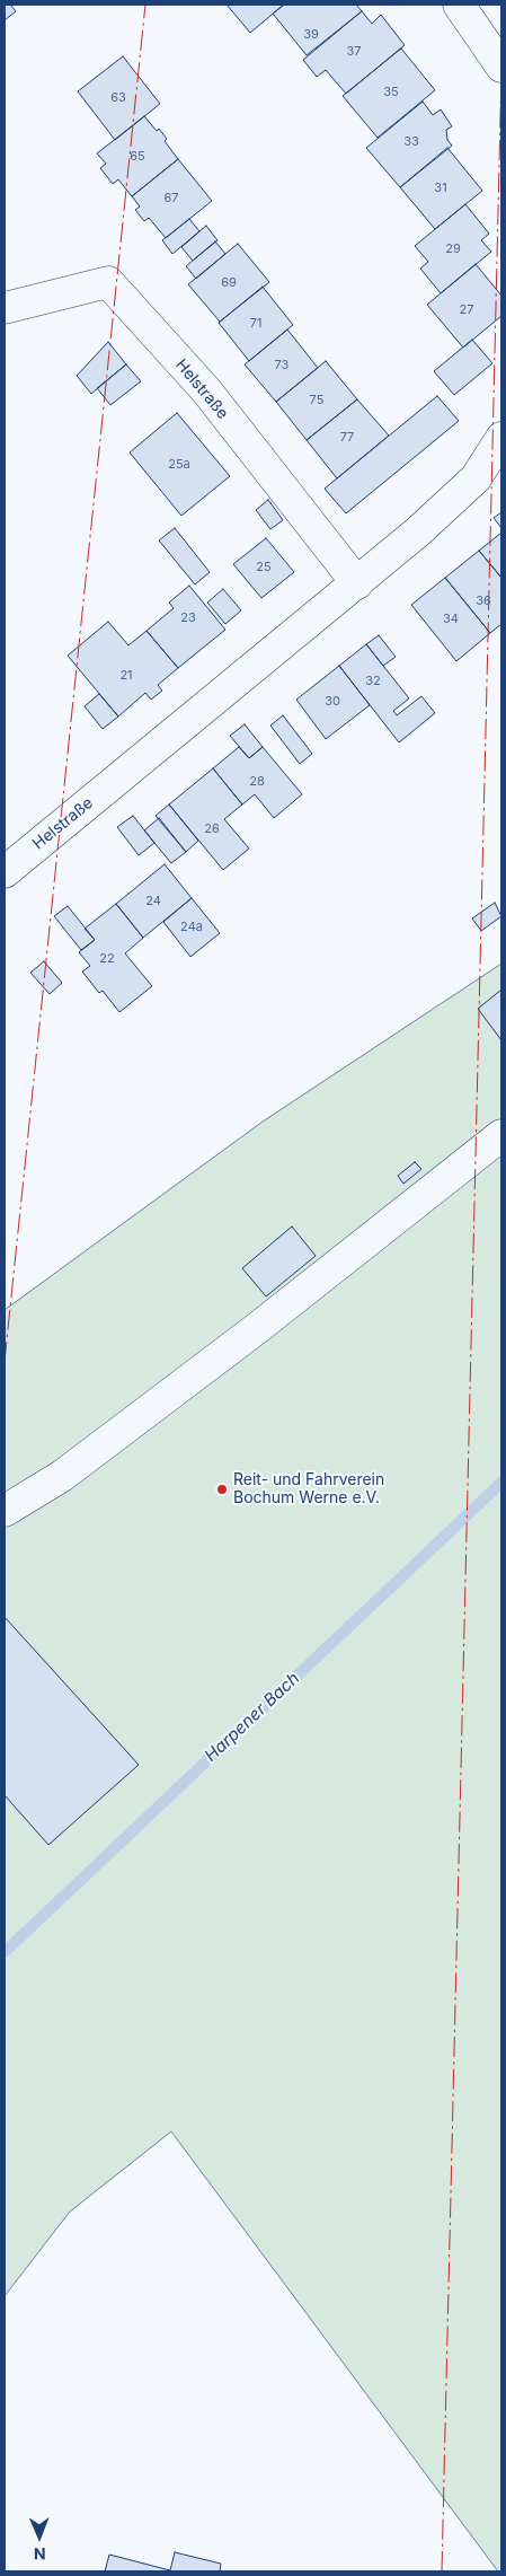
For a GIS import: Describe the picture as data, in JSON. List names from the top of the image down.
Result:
{
  "streets": {
    "street": ["Helstraße"]
  },
  "water": ["Harpener Bach"],
  "places": ["Reit- und Fahrverein Bochum Werne e.V."],
  "house_numbers": [
    "39",
    "37",
    "35",
    "63",
    "33",
    "65",
    "31",
    "67",
    "29",
    "69",
    "27",
    "71",
    "73",
    "75",
    "77",
    "25a",
    "25",
    "36",
    "23",
    "34",
    "21",
    "32",
    "30",
    "28",
    "26",
    "24",
    "24a",
    "22"
  ],
  "north": "bottom"
}
